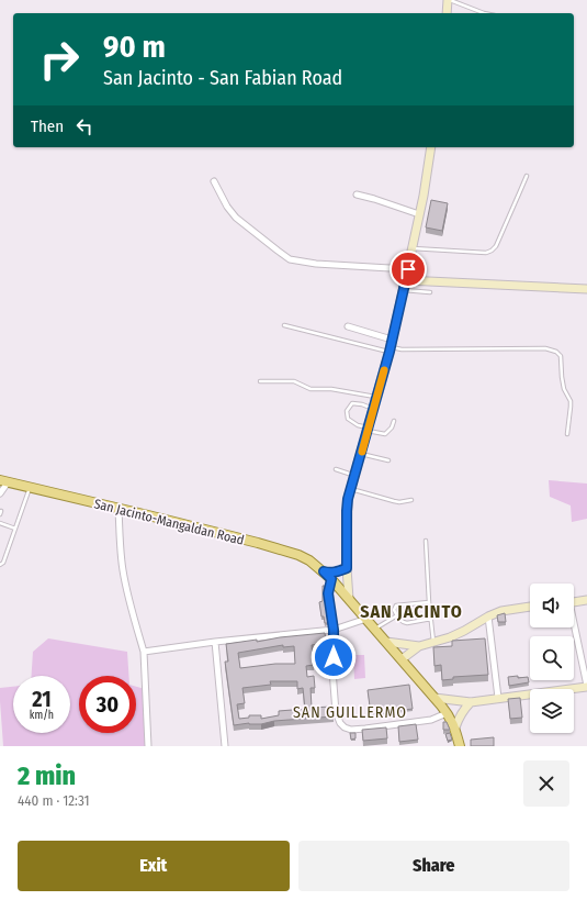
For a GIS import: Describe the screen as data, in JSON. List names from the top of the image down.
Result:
{
  "streets": {
    "main road": ["San Jacinto-Mangaldan Road"]
  },
  "districts": ["SAN JACINTO", "SAN GUILLERMO"],
  "page": {
    "turn": ["90 m", "San Jacinto - San Fabian Road"],
    "then": "Then",
    "speed": "21 km/h",
    "limit": "30",
    "heading": ["2 min", "440 m · 12:31"],
    "buttons": ["Exit", "Share"]
  }
}
